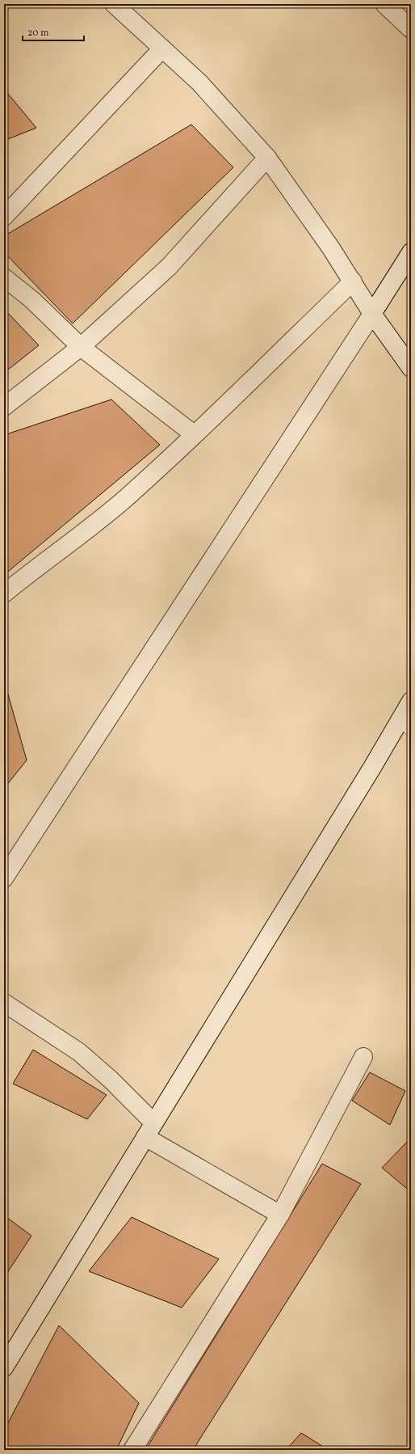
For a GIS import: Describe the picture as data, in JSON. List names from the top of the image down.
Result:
{
  "scale_bar": "20 m"
}
